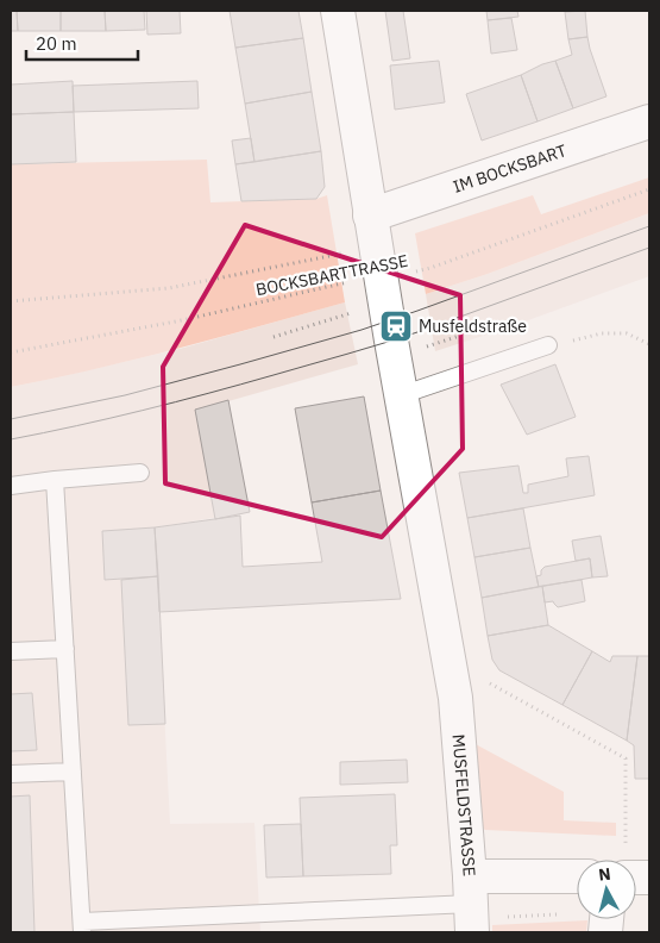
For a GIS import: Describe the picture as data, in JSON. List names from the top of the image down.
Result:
{
  "streets": {
    "street": ["IM BOCKSBART", "MUSFELDSTRASSE"],
    "path": ["BOCKSBARTTRASSE"]
  },
  "crossings": [
    ["IM BOCKSBART", "MUSFELDSTRASSE"],
    ["BOCKSBARTTRASSE", "MUSFELDSTRASSE"]
  ],
  "places": {
    "station": ["Musfeldstraße"]
  },
  "scale_bar": "20 m",
  "north": "top"
}
